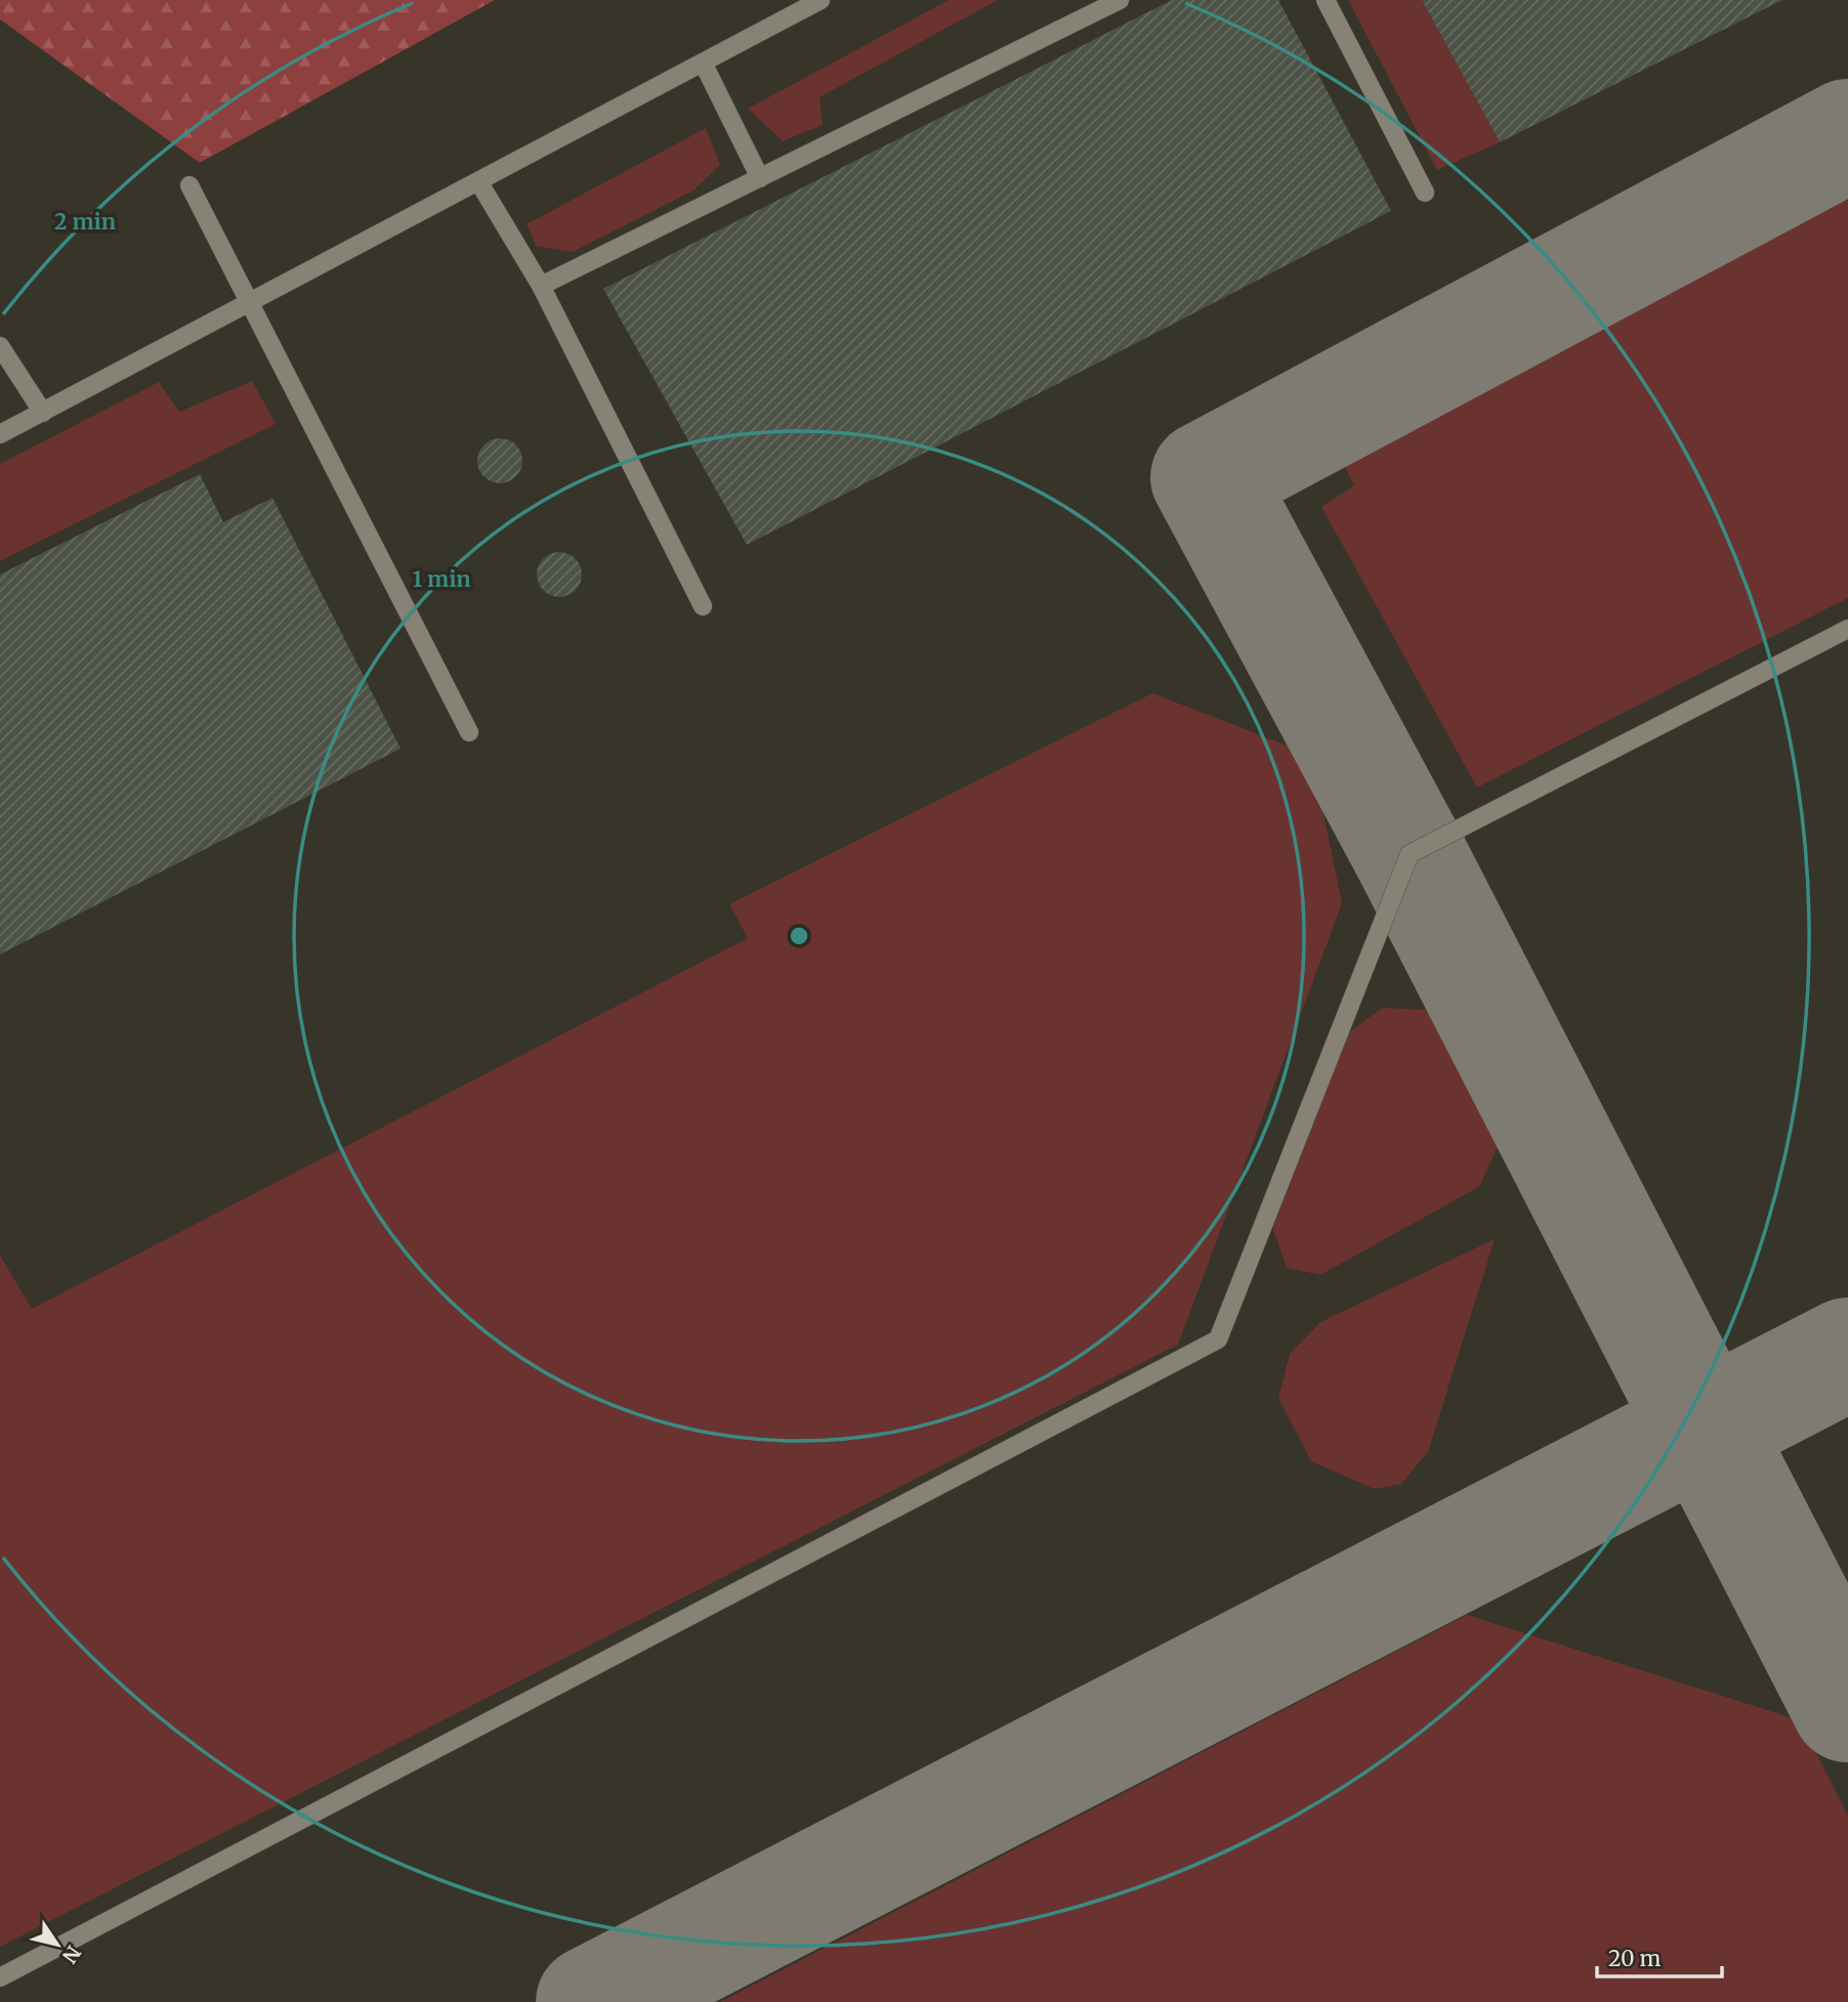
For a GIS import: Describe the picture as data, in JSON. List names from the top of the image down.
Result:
{
  "scale_bar": "20 m",
  "north": "bottom right",
  "rings": ["2 min", "1 min"]
}
